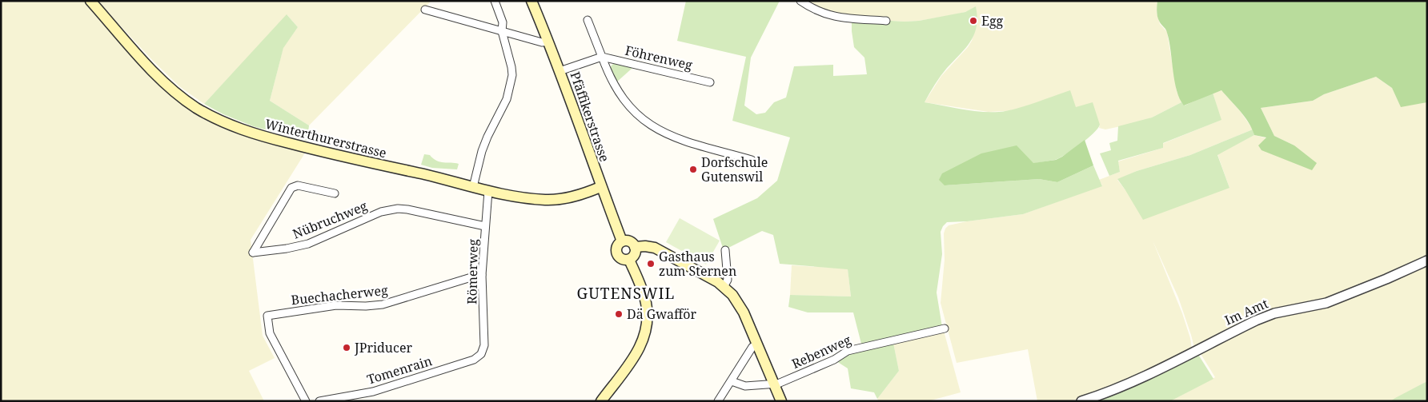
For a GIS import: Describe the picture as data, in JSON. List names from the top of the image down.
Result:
{
  "streets": {
    "main road": ["Pfäffikerstrasse", "Winterthurerstrasse"],
    "street": [
      "Föhrenweg",
      "Nübruchweg",
      "Römerweg",
      "Buechacherweg",
      "Im Amt",
      "Rebenweg",
      "Tomenrain"
    ]
  },
  "crossings": [
    ["Pfäffikerstrasse", "Winterthurerstrasse"],
    ["Winterthurerstrasse", "Römerweg"],
    ["Nübruchweg", "Römerweg"],
    ["Römerweg", "Buechacherweg"],
    ["Römerweg", "Tomenrain"]
  ],
  "districts": ["GUTENSWIL"],
  "places": [
    "Egg",
    "Dorfschule Gutenswil",
    "Gasthaus zum Sternen",
    "Dä Gwafför",
    "JPriducer"
  ]
}
